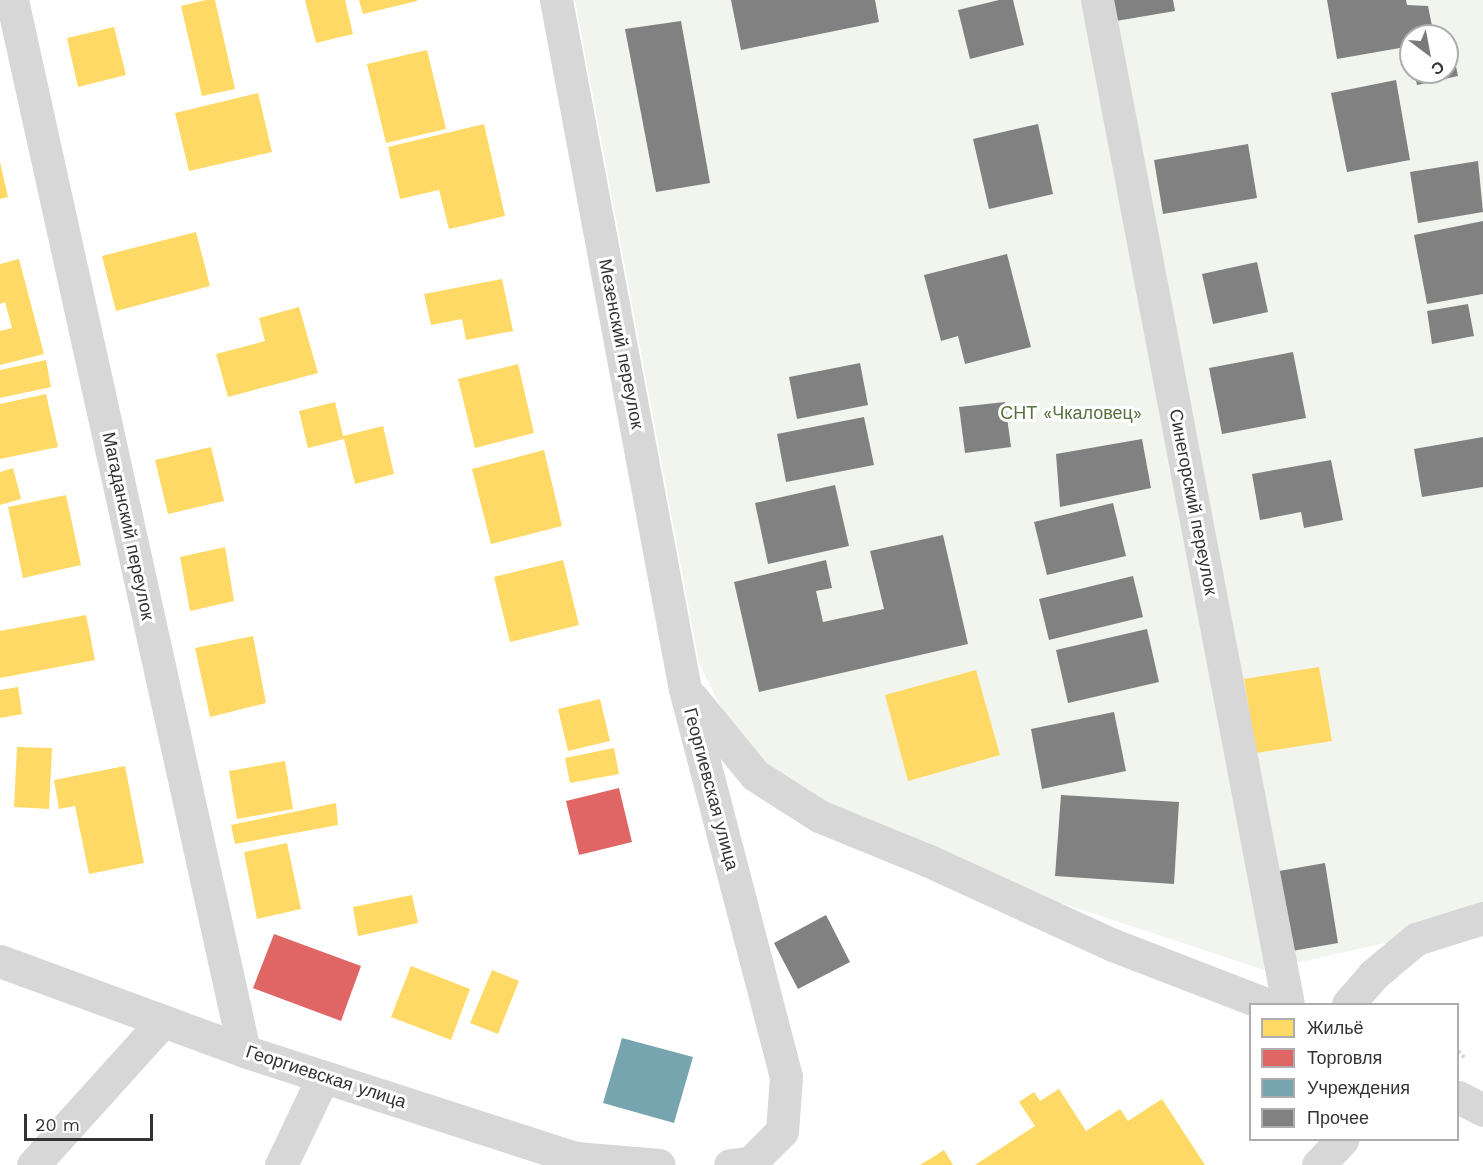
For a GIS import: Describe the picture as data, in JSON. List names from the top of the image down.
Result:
{
  "streets": {
    "street": [
      "Мезенский переулок",
      "Синегорский переулок",
      "Магаданский переулок",
      "Георгиевская улица"
    ]
  },
  "crossings": [
    ["Мезенский переулок", "Георгиевская улица"],
    ["Магаданский переулок", "Георгиевская улица"]
  ],
  "parks": ["СНТ «Чкаловец»"],
  "legend": [
    "Жильё",
    "Торговля",
    "Учреждения",
    "Прочее"
  ],
  "scale_bar": "20 m",
  "north": "bottom right"
}
